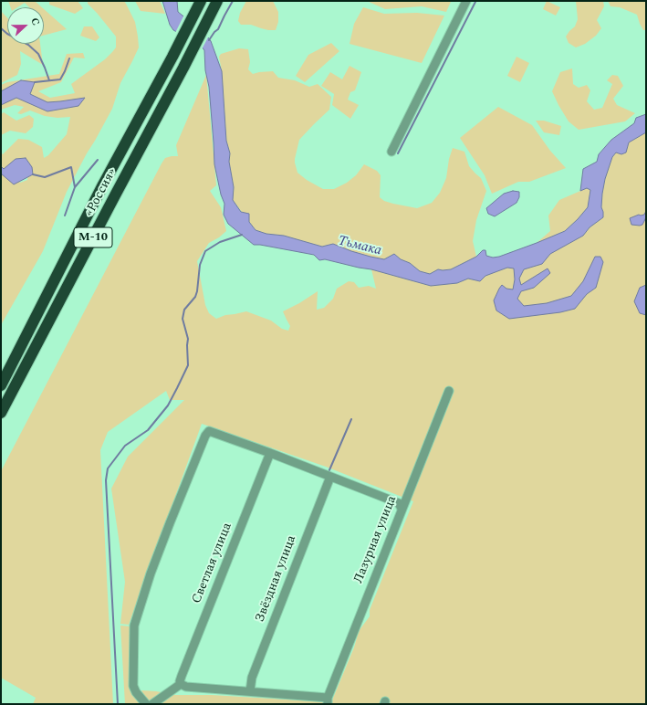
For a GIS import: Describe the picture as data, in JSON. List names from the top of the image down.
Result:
{
  "streets": {
    "highway": ["«Россия»", "М-10"],
    "street": ["Лазурная улица", "Светлая улица", "Звёздная улица"]
  },
  "water": ["Тьмака"],
  "north": "right"
}
